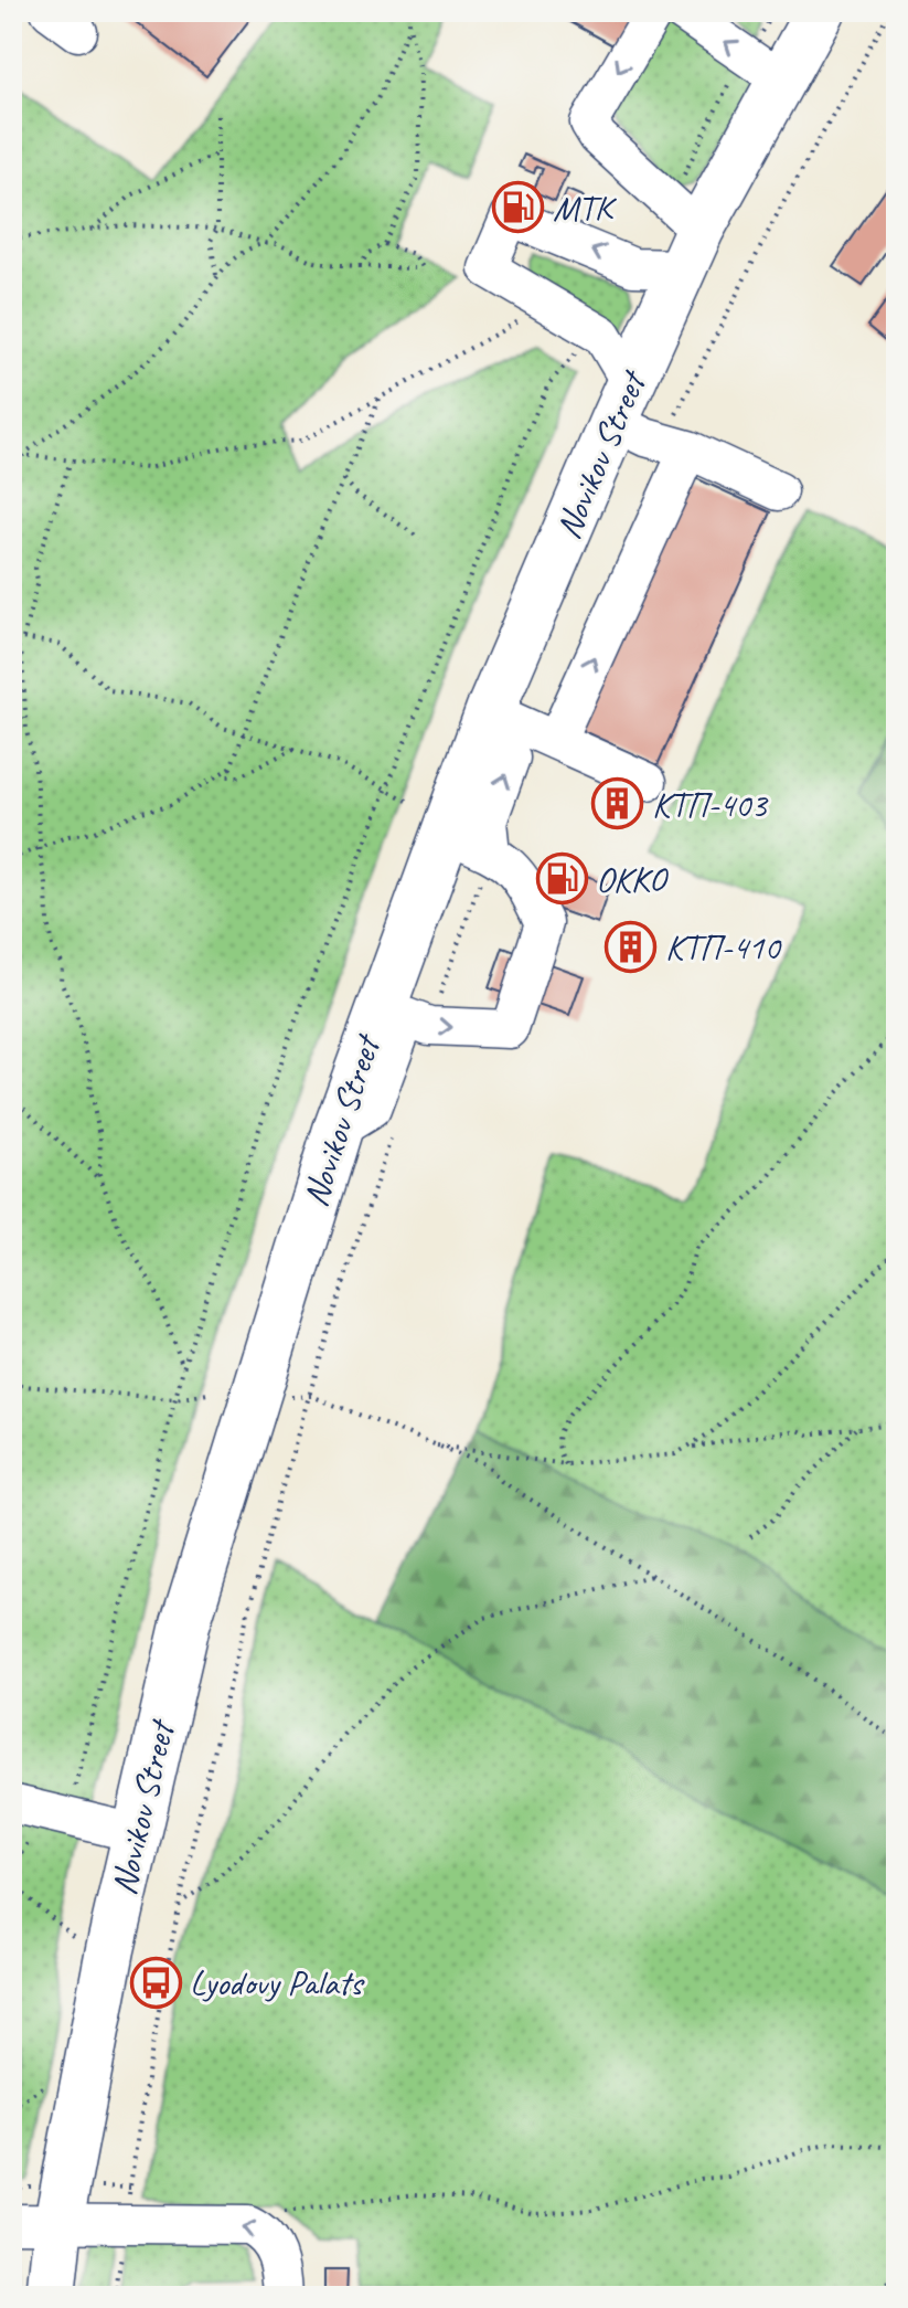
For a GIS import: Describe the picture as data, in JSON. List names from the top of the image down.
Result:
{
  "streets": {
    "main road": ["Novikov Street"]
  },
  "places": {
    "fuel station": ["МТК", "OKKO"],
    "building": ["КТП-403", "КТП-410"],
    "bus stop": ["Lyodovy Palats"]
  }
}
